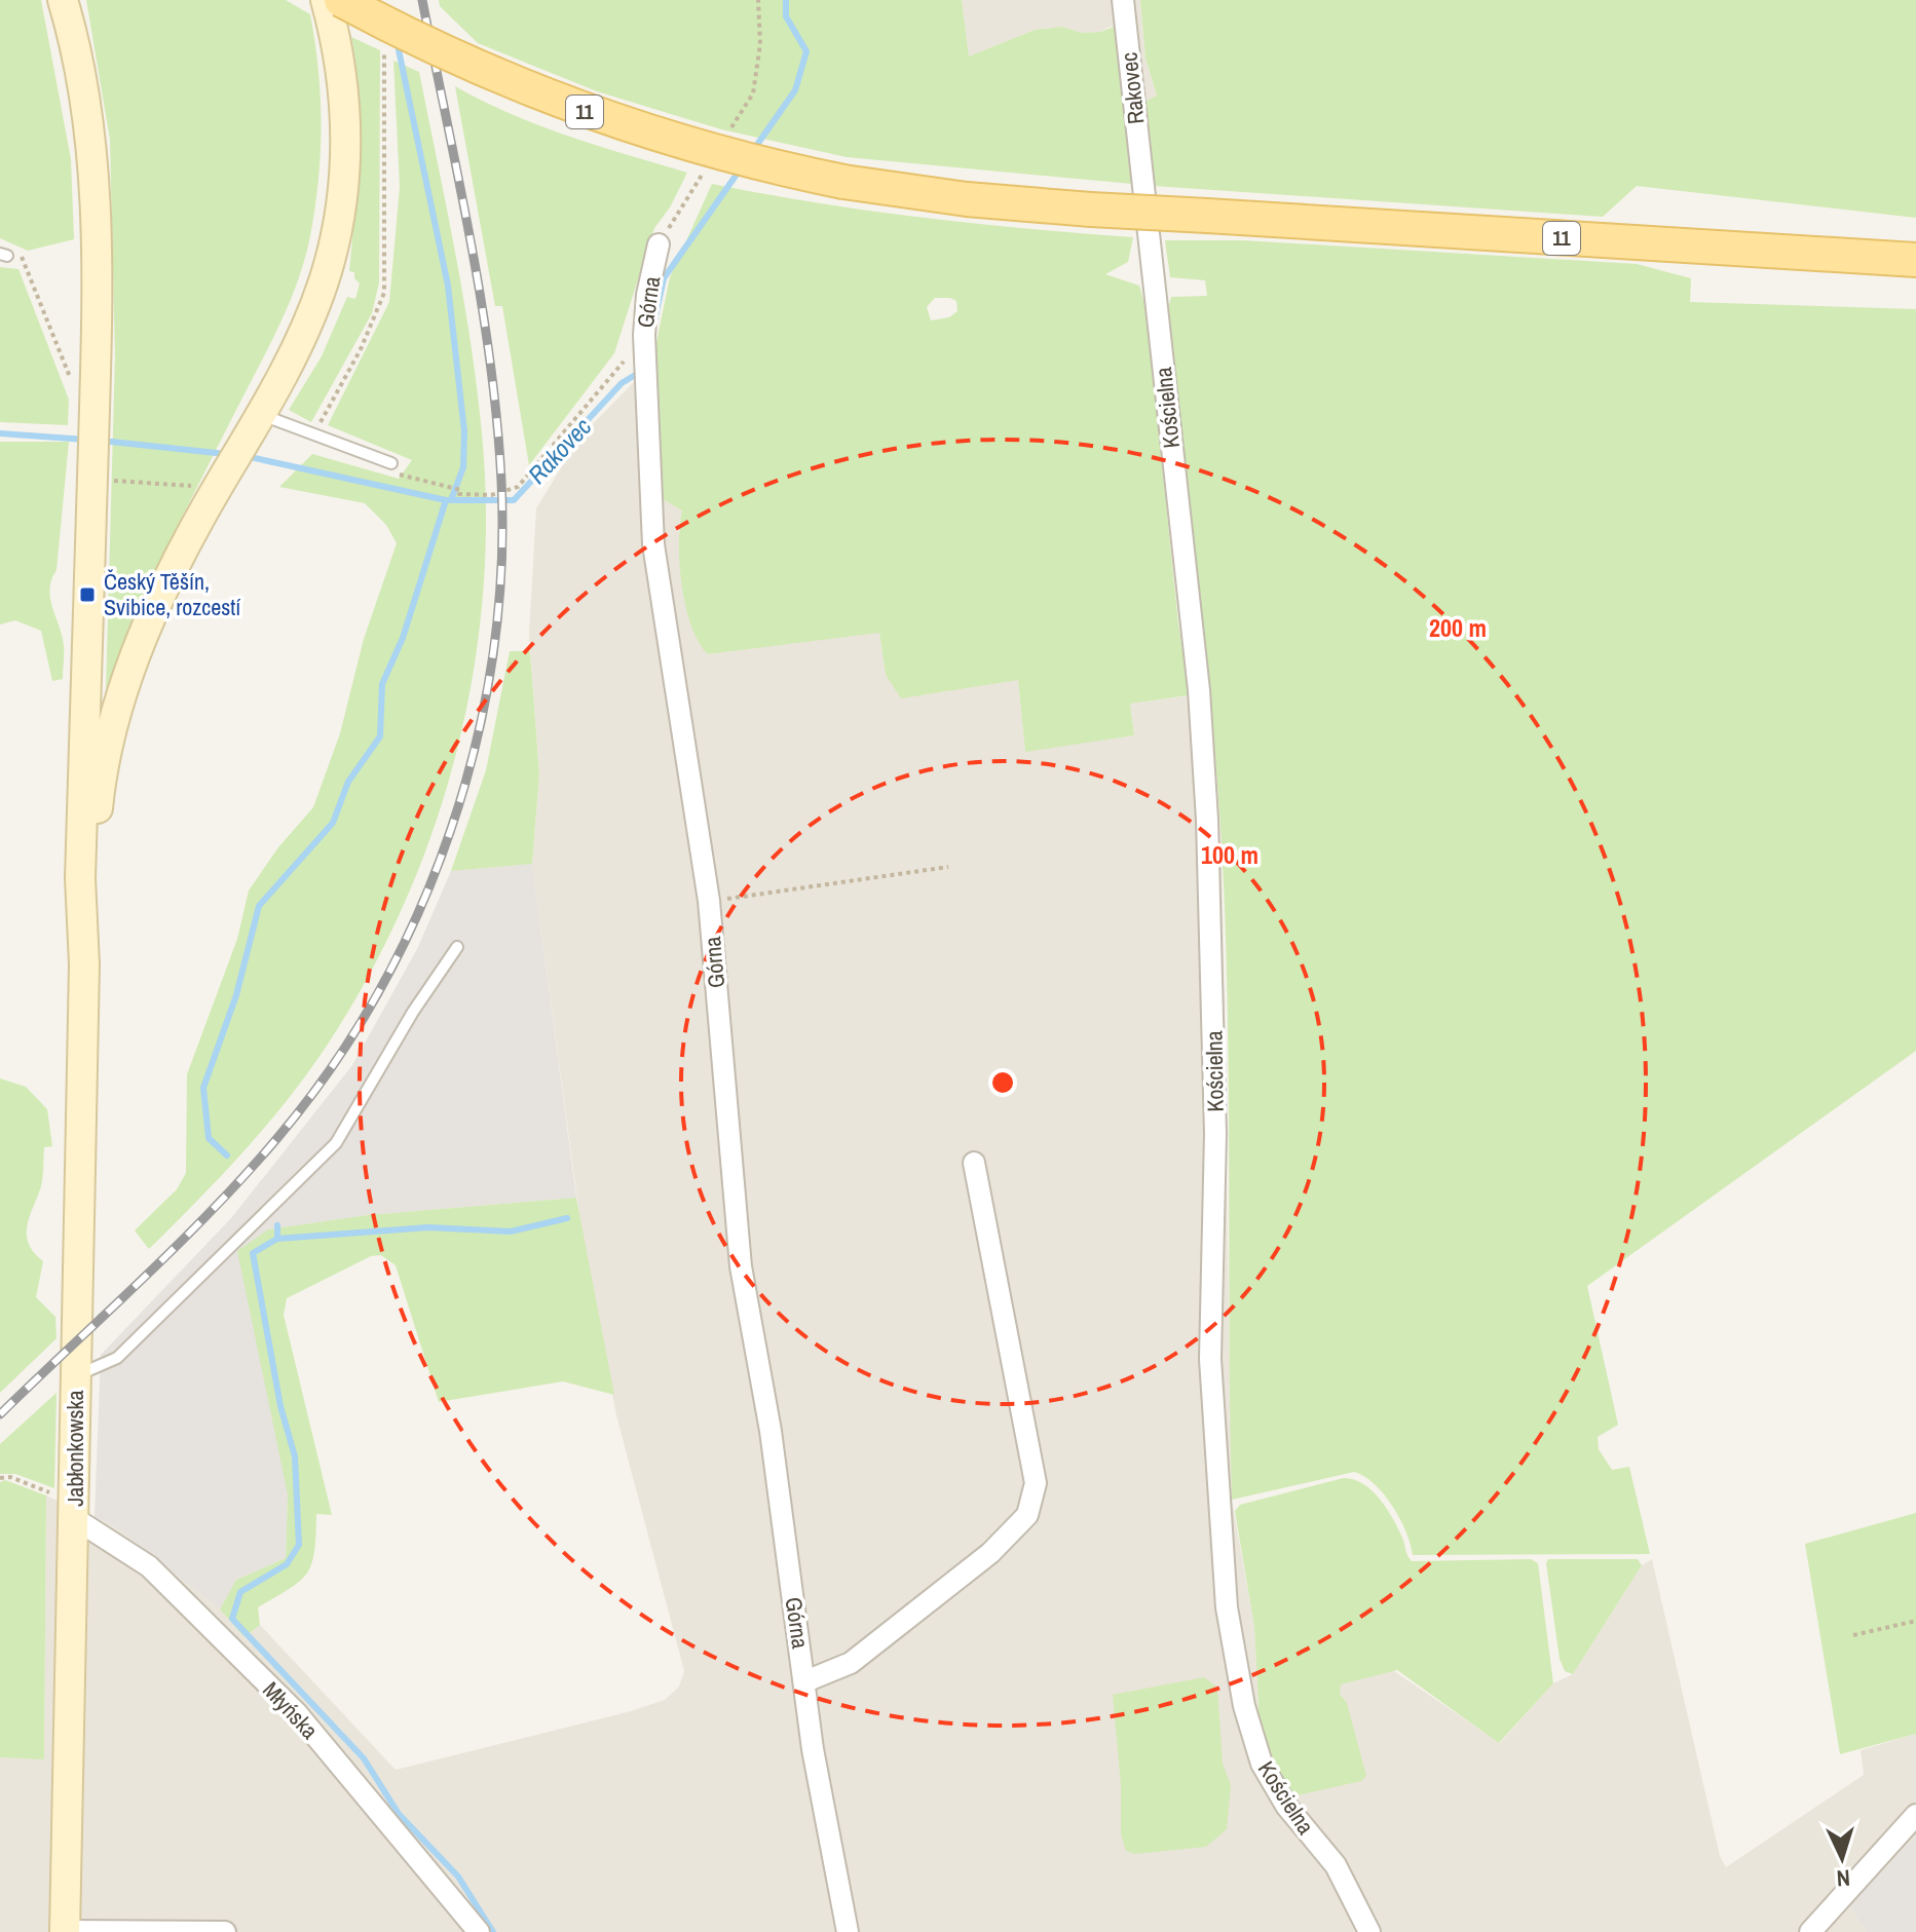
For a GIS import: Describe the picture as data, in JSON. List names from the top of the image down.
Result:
{
  "streets": {
    "main road": ["11", "Jabłonkowska"],
    "street": [
      "Rakovec",
      "Górna",
      "Kościelna",
      "Młyńska"
    ]
  },
  "crossings": [
    ["Rakovec", "Kościelna"],
    ["Jabłonkowska", "Młyńska"]
  ],
  "water": ["Rakovec"],
  "places": {
    "transit": ["Český Těšín, Svibice, rozcestí"]
  },
  "north": "bottom",
  "rings": ["200 m", "100 m"]
}
